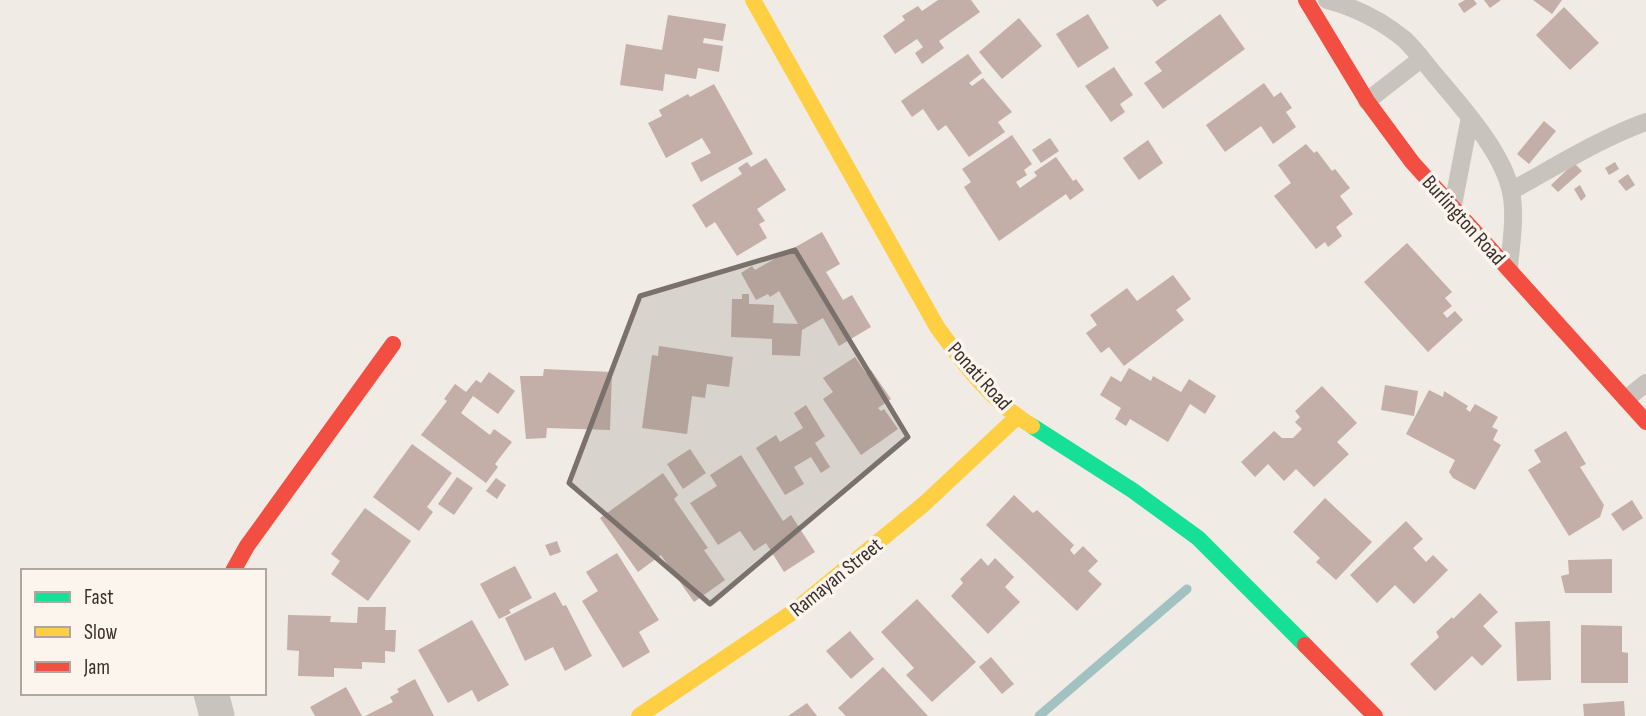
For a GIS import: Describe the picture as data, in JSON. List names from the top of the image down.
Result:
{
  "streets": {
    "street": ["Burlington Road", "Ponati Road", "Ramayan Street"]
  },
  "crossings": [
    ["Ponati Road", "Ramayan Street"]
  ],
  "legend": ["Fast", "Slow", "Jam"]
}
